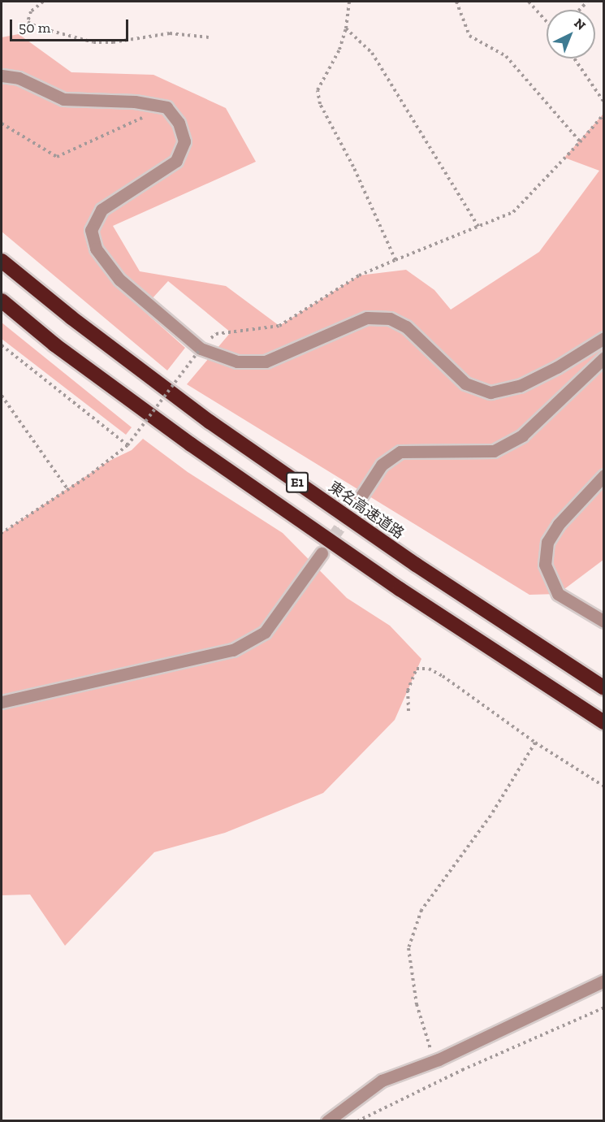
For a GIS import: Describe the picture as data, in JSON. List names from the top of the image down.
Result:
{
  "streets": {
    "highway": ["E1", "東名高速道路"]
  },
  "scale_bar": "50 m",
  "north": "top right"
}
